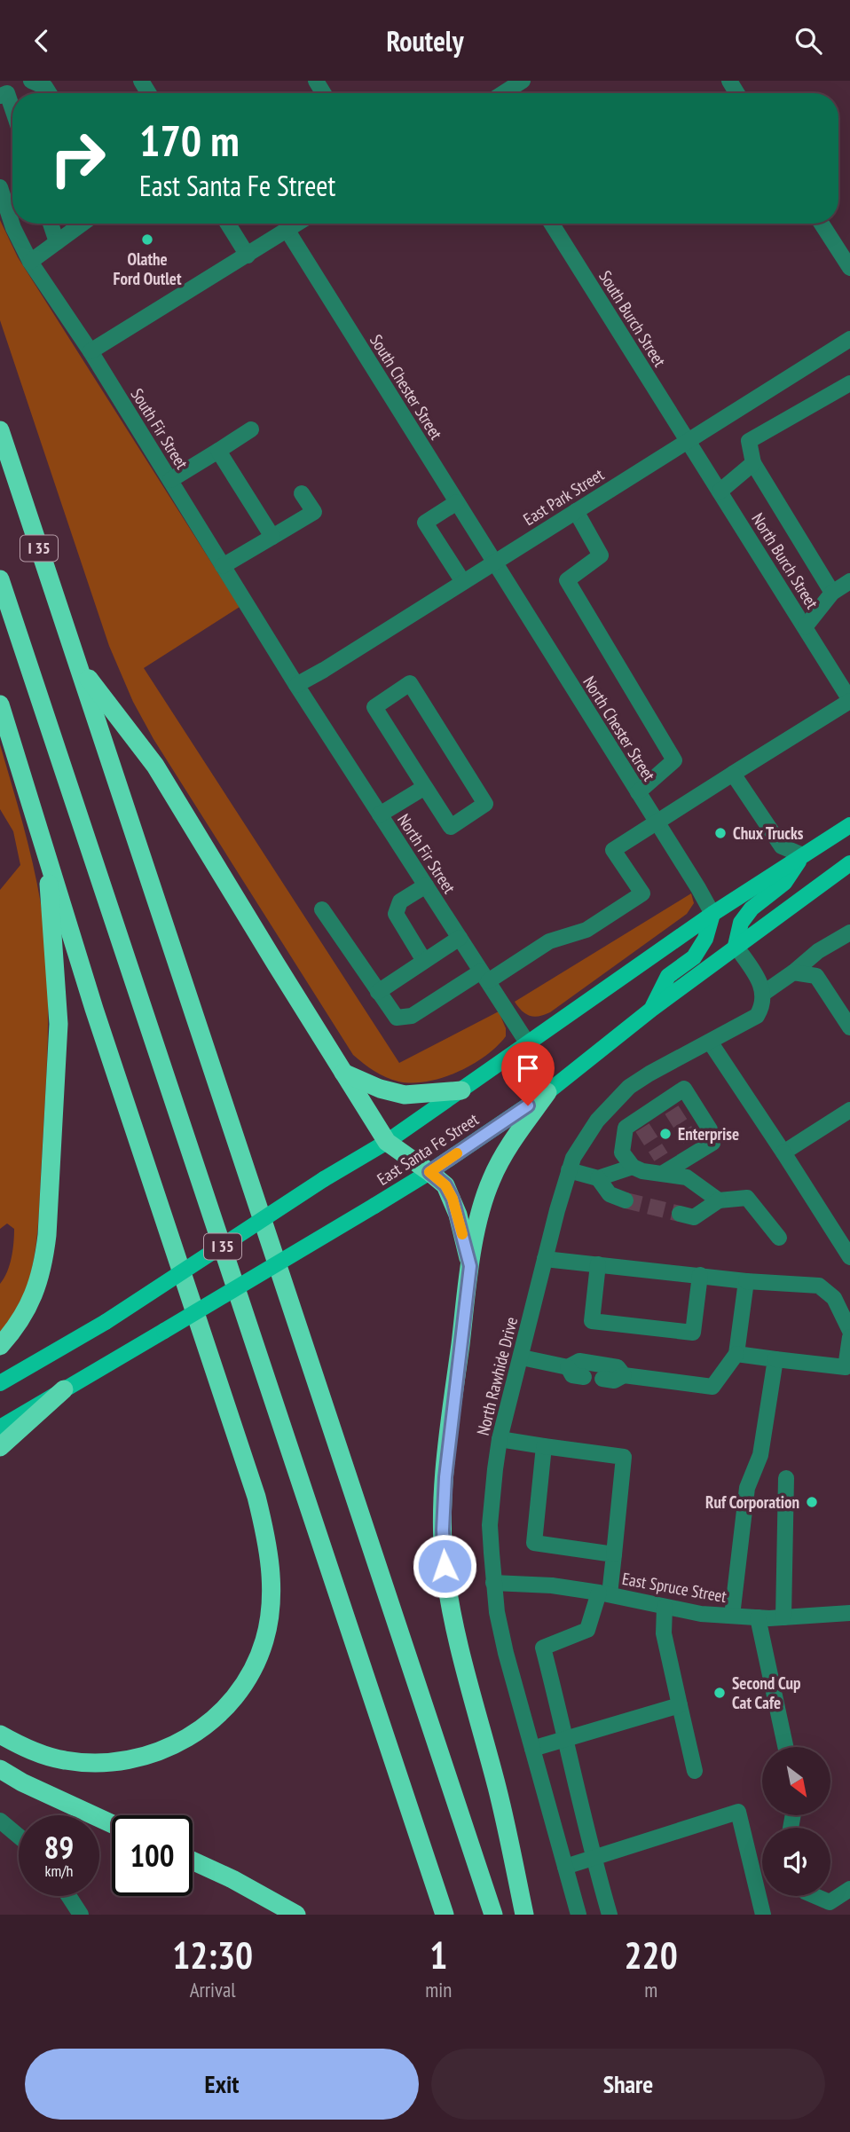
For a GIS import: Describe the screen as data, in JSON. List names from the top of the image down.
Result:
{
  "streets": {
    "highway": ["I 35"],
    "main road": ["East Santa Fe Street"],
    "street": [
      "South Burch Street",
      "South Chester Street",
      "South Fir Street",
      "East Park Street",
      "North Burch Street",
      "North Chester Street",
      "North Fir Street",
      "North Rawhide Drive",
      "East Spruce Street"
    ]
  },
  "crossings": [
    ["South Burch Street", "East Park Street"],
    ["South Burch Street", "North Burch Street"],
    ["South Chester Street", "East Park Street"],
    ["South Chester Street", "North Chester Street"],
    ["South Fir Street", "East Park Street"],
    ["South Fir Street", "North Fir Street"],
    ["East Park Street", "North Burch Street"],
    ["East Park Street", "North Chester Street"],
    ["East Park Street", "North Fir Street"],
    ["North Chester Street", "East Santa Fe Street"],
    ["North Fir Street", "East Santa Fe Street"],
    ["North Rawhide Drive", "East Spruce Street"]
  ],
  "places": [
    "Olathe Ford Outlet",
    "Chux Trucks",
    "Enterprise",
    "Ruf Corporation",
    "Second Cup Cat Cafe"
  ],
  "north": "bottom right",
  "page": {
    "header": "Routely",
    "turn": ["170 m", "East Santa Fe Street"],
    "speed": "89 km/h",
    "limit": "100",
    "eta": [
      "12:30",
      "Arrival",
      "1",
      "min",
      "220",
      "m"
    ],
    "buttons": ["Exit", "Share"]
  }
}
